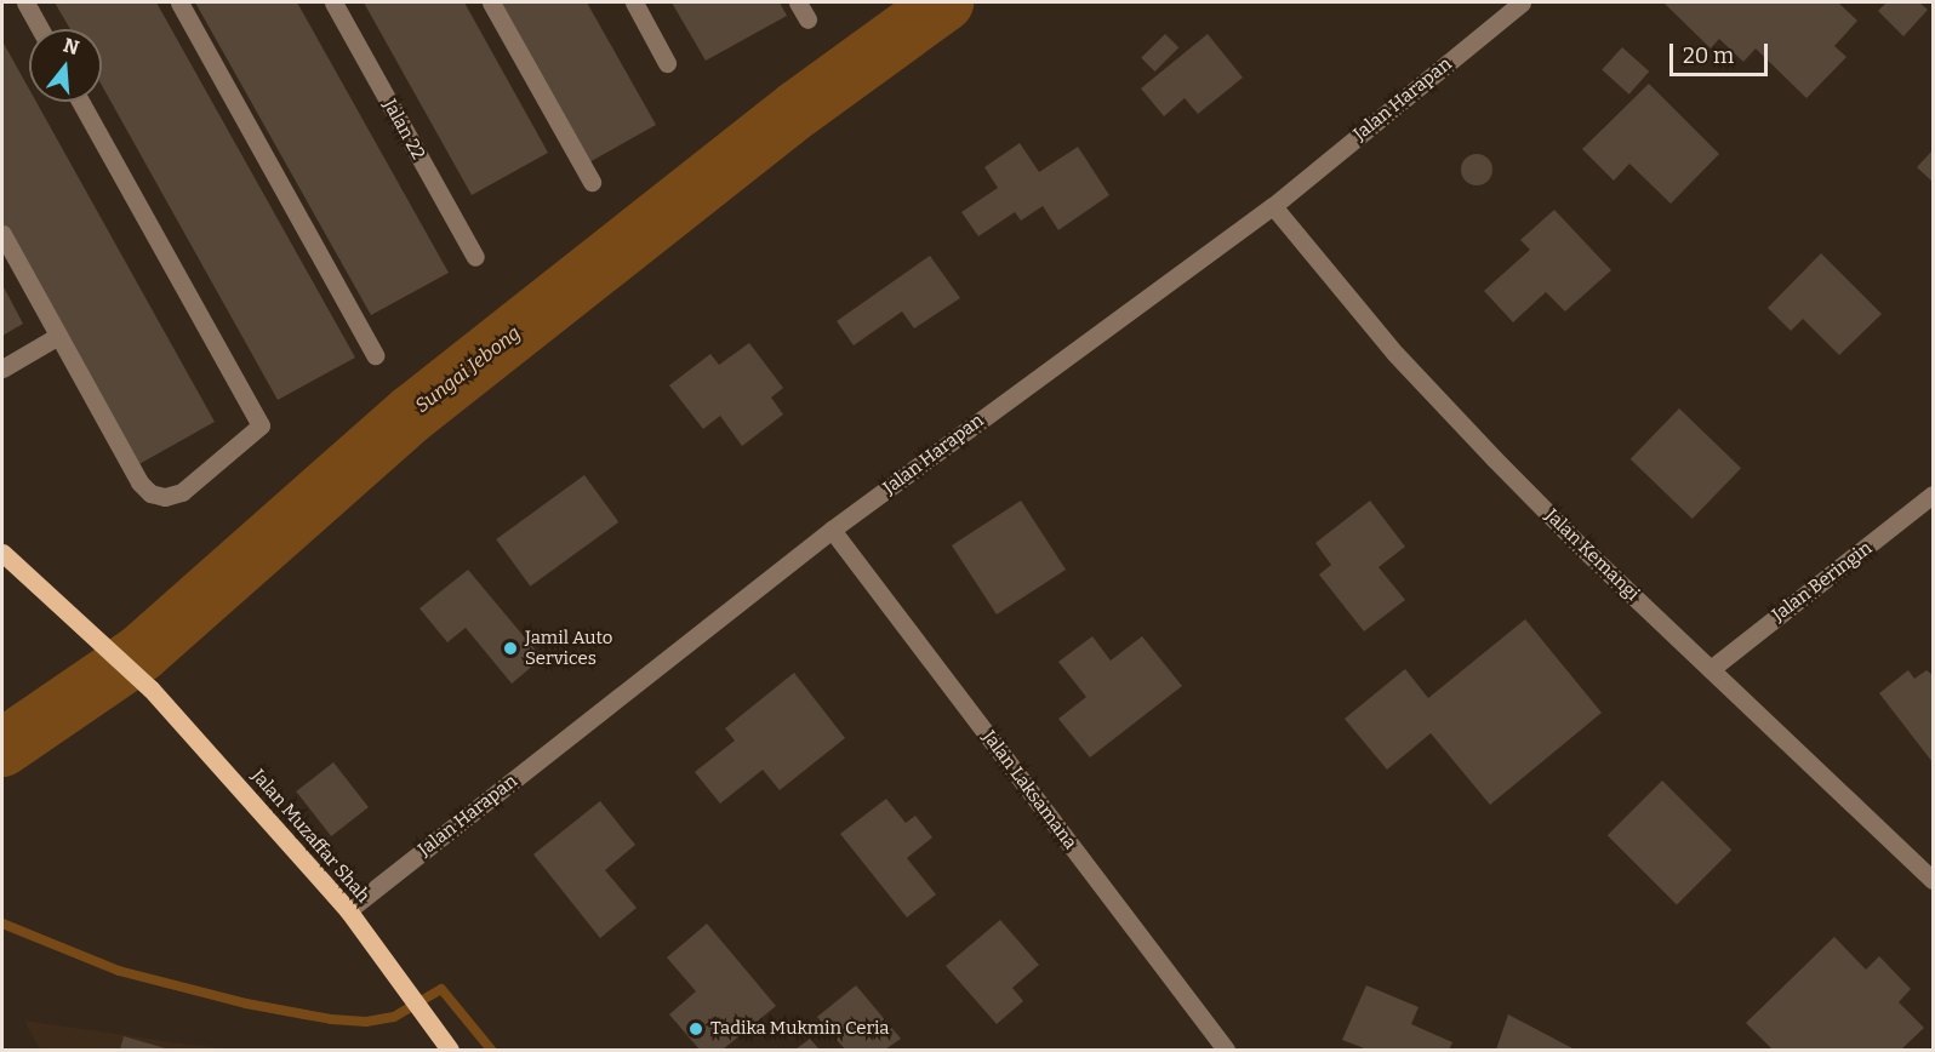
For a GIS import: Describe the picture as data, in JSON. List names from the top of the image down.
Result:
{
  "streets": {
    "main road": ["Jalan Muzaffar Shah"],
    "street": [
      "Jalan Harapan",
      "Jalan 22",
      "Jalan Kemangi",
      "Jalan Beringin",
      "Jalan Laksamana"
    ]
  },
  "crossings": [
    ["Jalan Harapan", "Jalan Kemangi"],
    ["Jalan Harapan", "Jalan Laksamana"],
    ["Jalan Harapan", "Jalan Muzaffar Shah"],
    ["Jalan Kemangi", "Jalan Beringin"]
  ],
  "water": ["Sungai Jebong"],
  "places": ["Jamil Auto Services", "Tadika Mukmin Ceria"],
  "scale_bar": "20 m",
  "north": "top"
}
